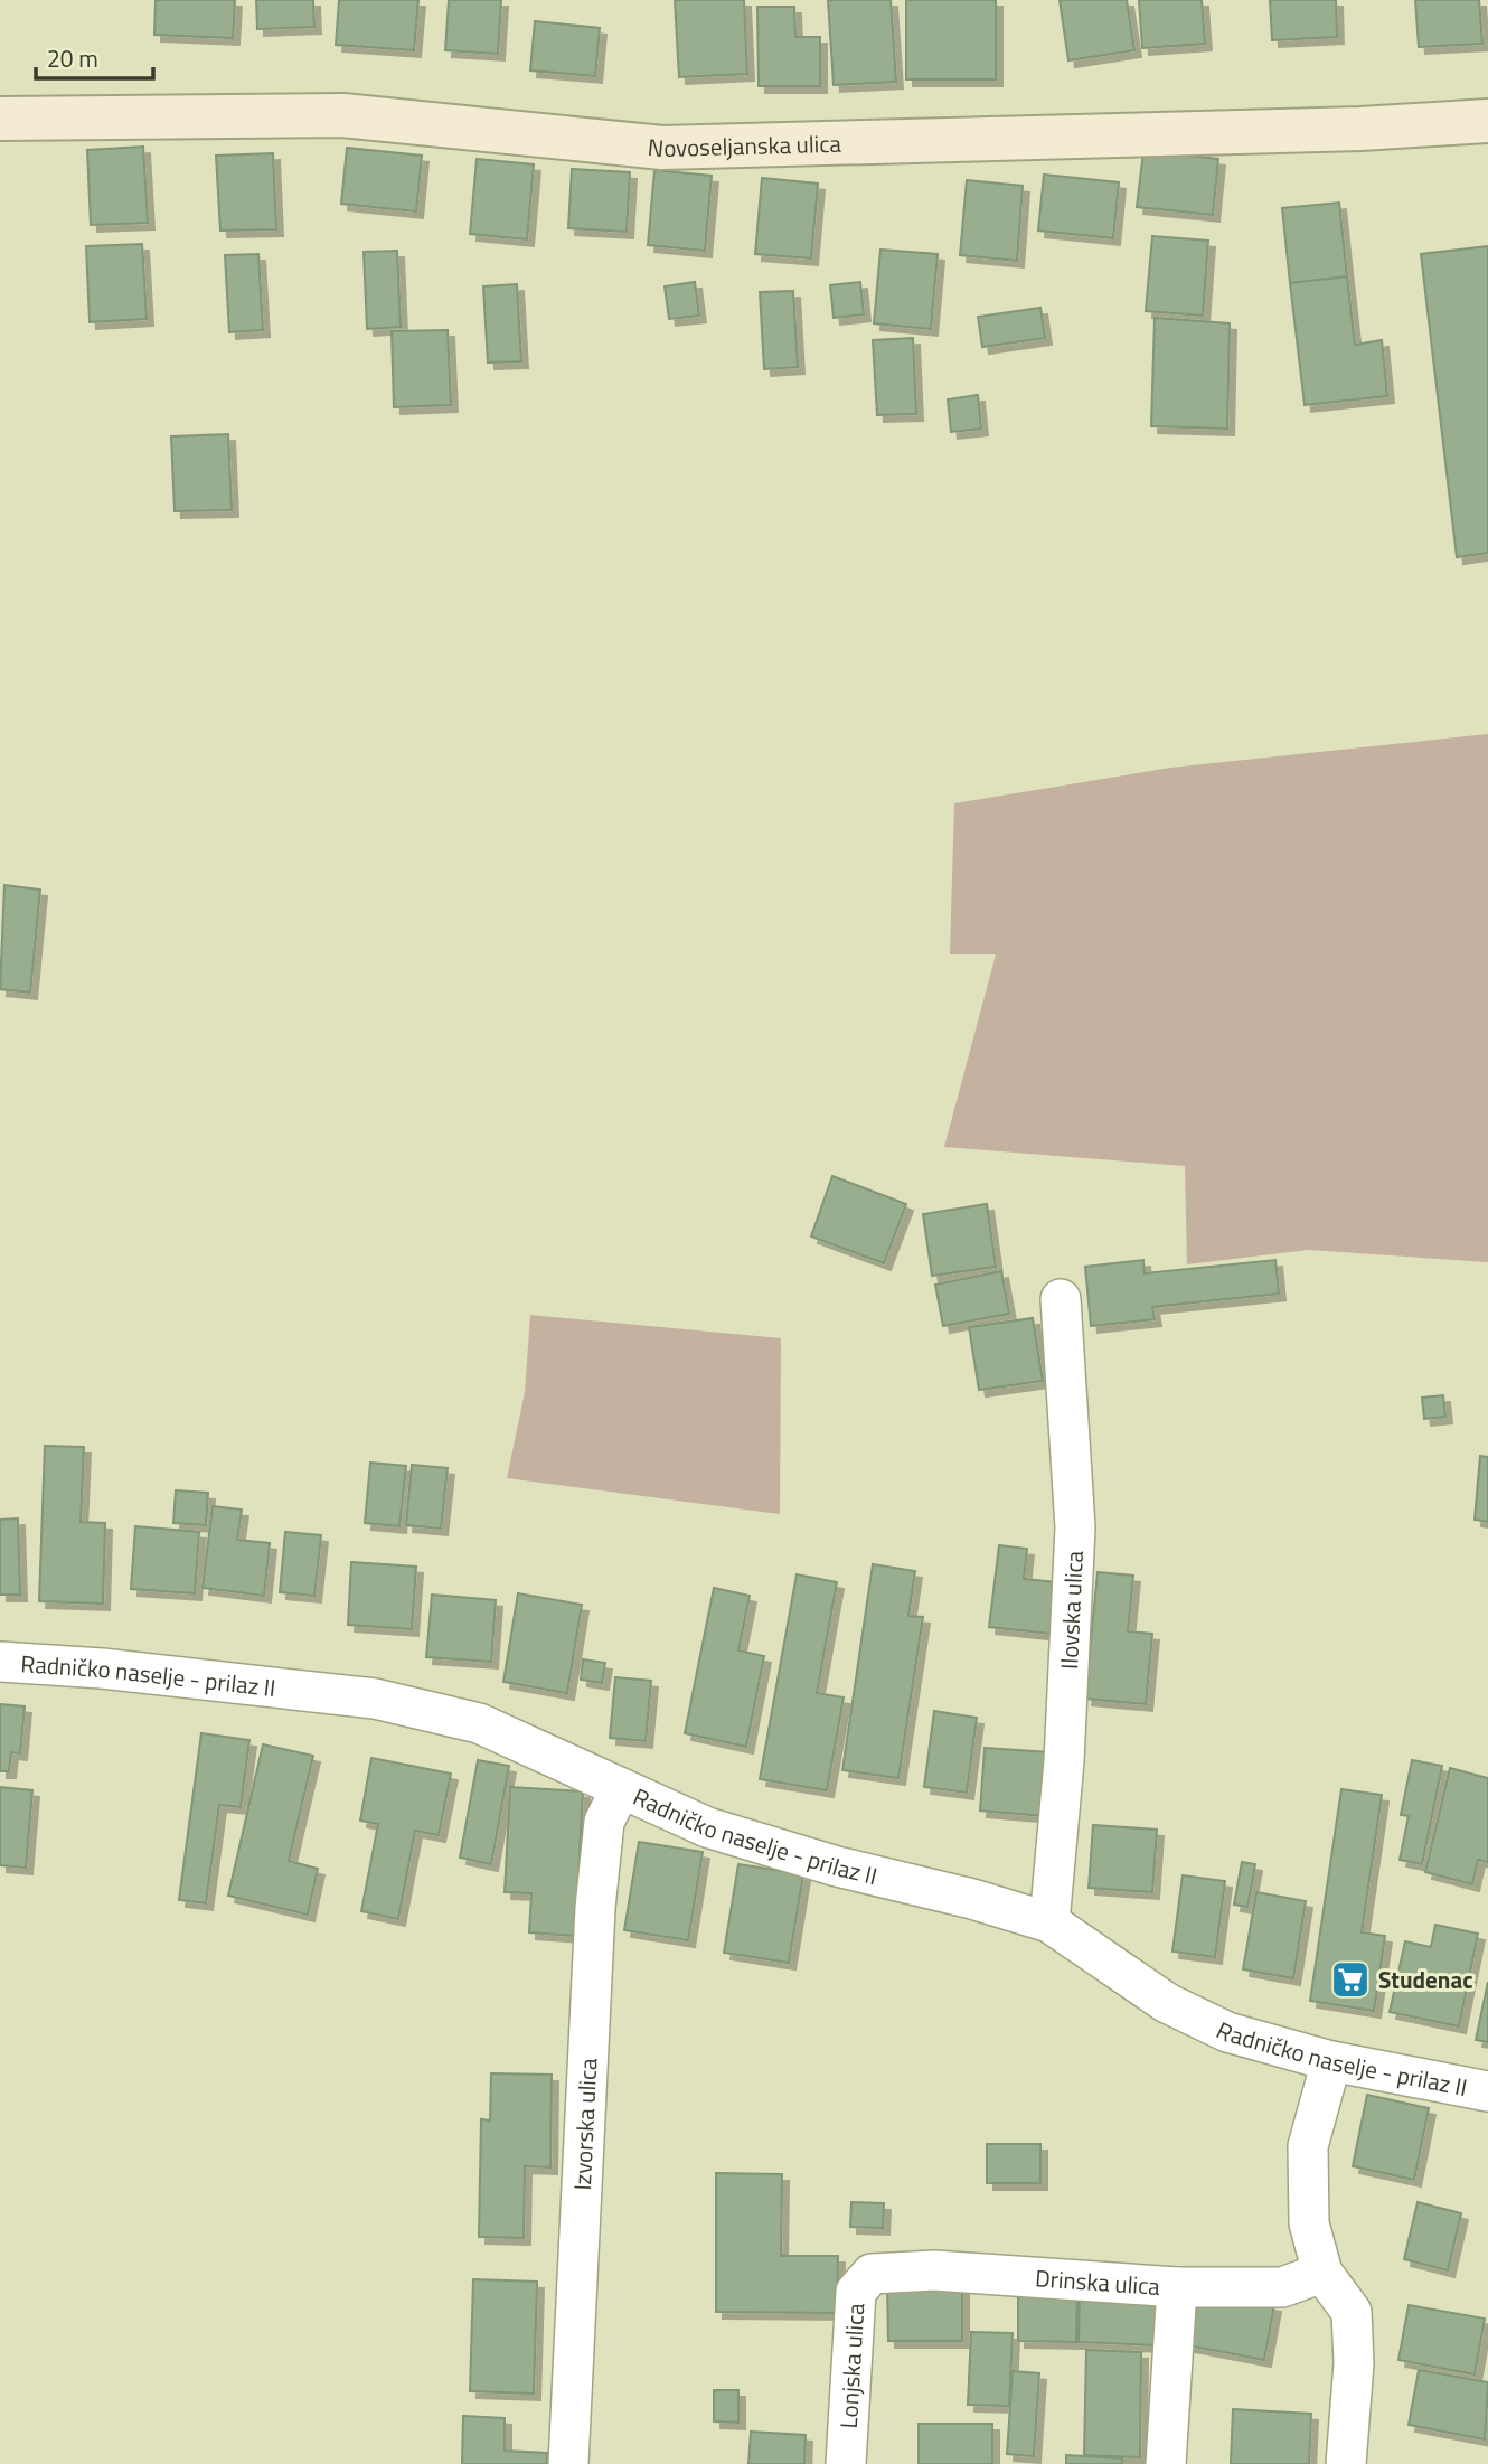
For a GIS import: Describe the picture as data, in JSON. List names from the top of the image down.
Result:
{
  "streets": {
    "main road": ["Novoseljanska ulica"],
    "street": [
      "Ilovska ulica",
      "Radničko naselje - prilaz II",
      "Izvorska ulica",
      "Drinska ulica",
      "Lonjska ulica"
    ]
  },
  "crossings": [
    ["Ilovska ulica", "Radničko naselje - prilaz II"],
    ["Radničko naselje - prilaz II", "Izvorska ulica"],
    ["Drinska ulica", "Lonjska ulica"]
  ],
  "places": {
    "supermarket": ["Studenac"]
  },
  "scale_bar": "20 m"
}
